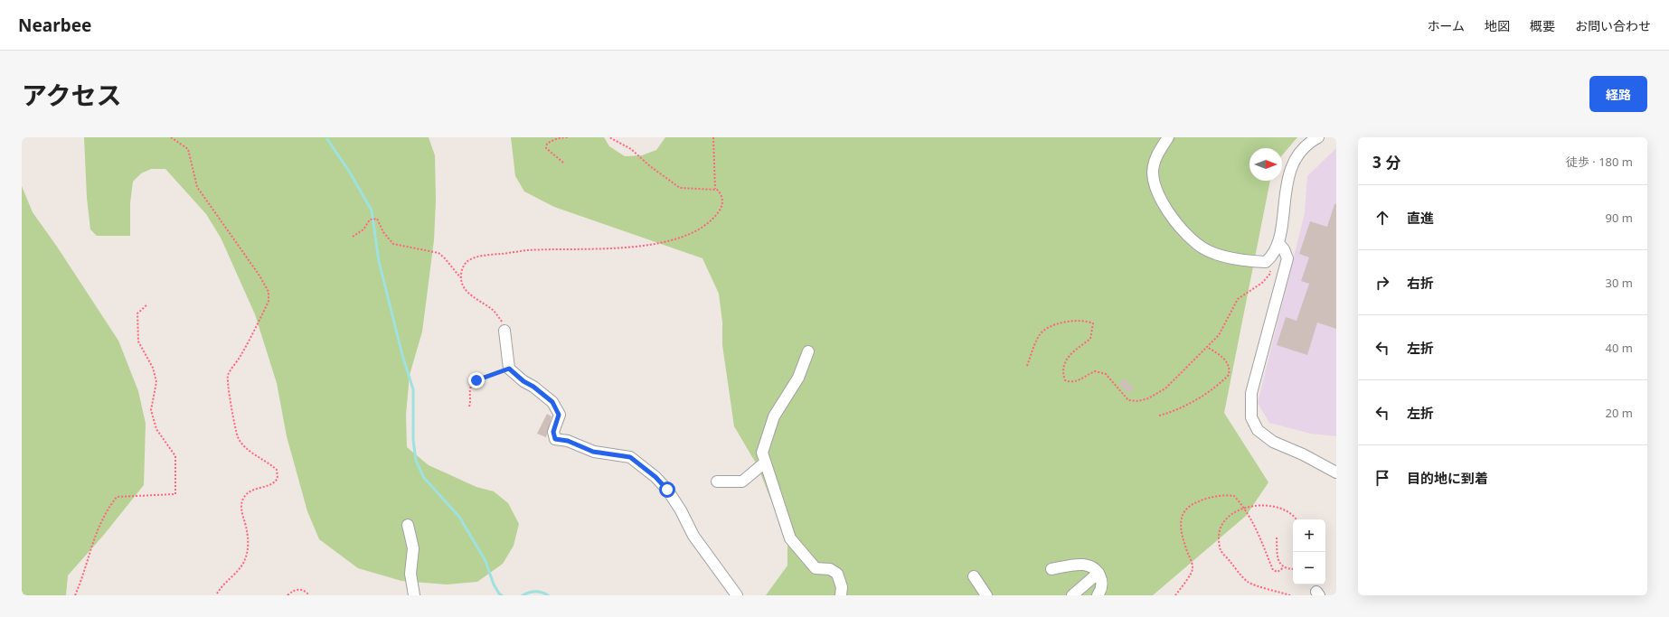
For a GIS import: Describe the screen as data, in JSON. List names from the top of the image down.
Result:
{
  "north": "right",
  "page": {
    "header": "Nearbee",
    "nav": [
      "ホーム",
      "地図",
      "概要",
      "お問い合わせ"
    ],
    "title": "アクセス",
    "buttons": "経路",
    "heading": ["3 分", "徒歩 · 180 m"],
    "list": [
      ["直進", "90 m"],
      ["右折", "30 m"],
      ["左折", "40 m"],
      ["左折", "20 m"],
      "目的地に到着"
    ],
    "map_buttons": ["+", "−"]
  }
}
